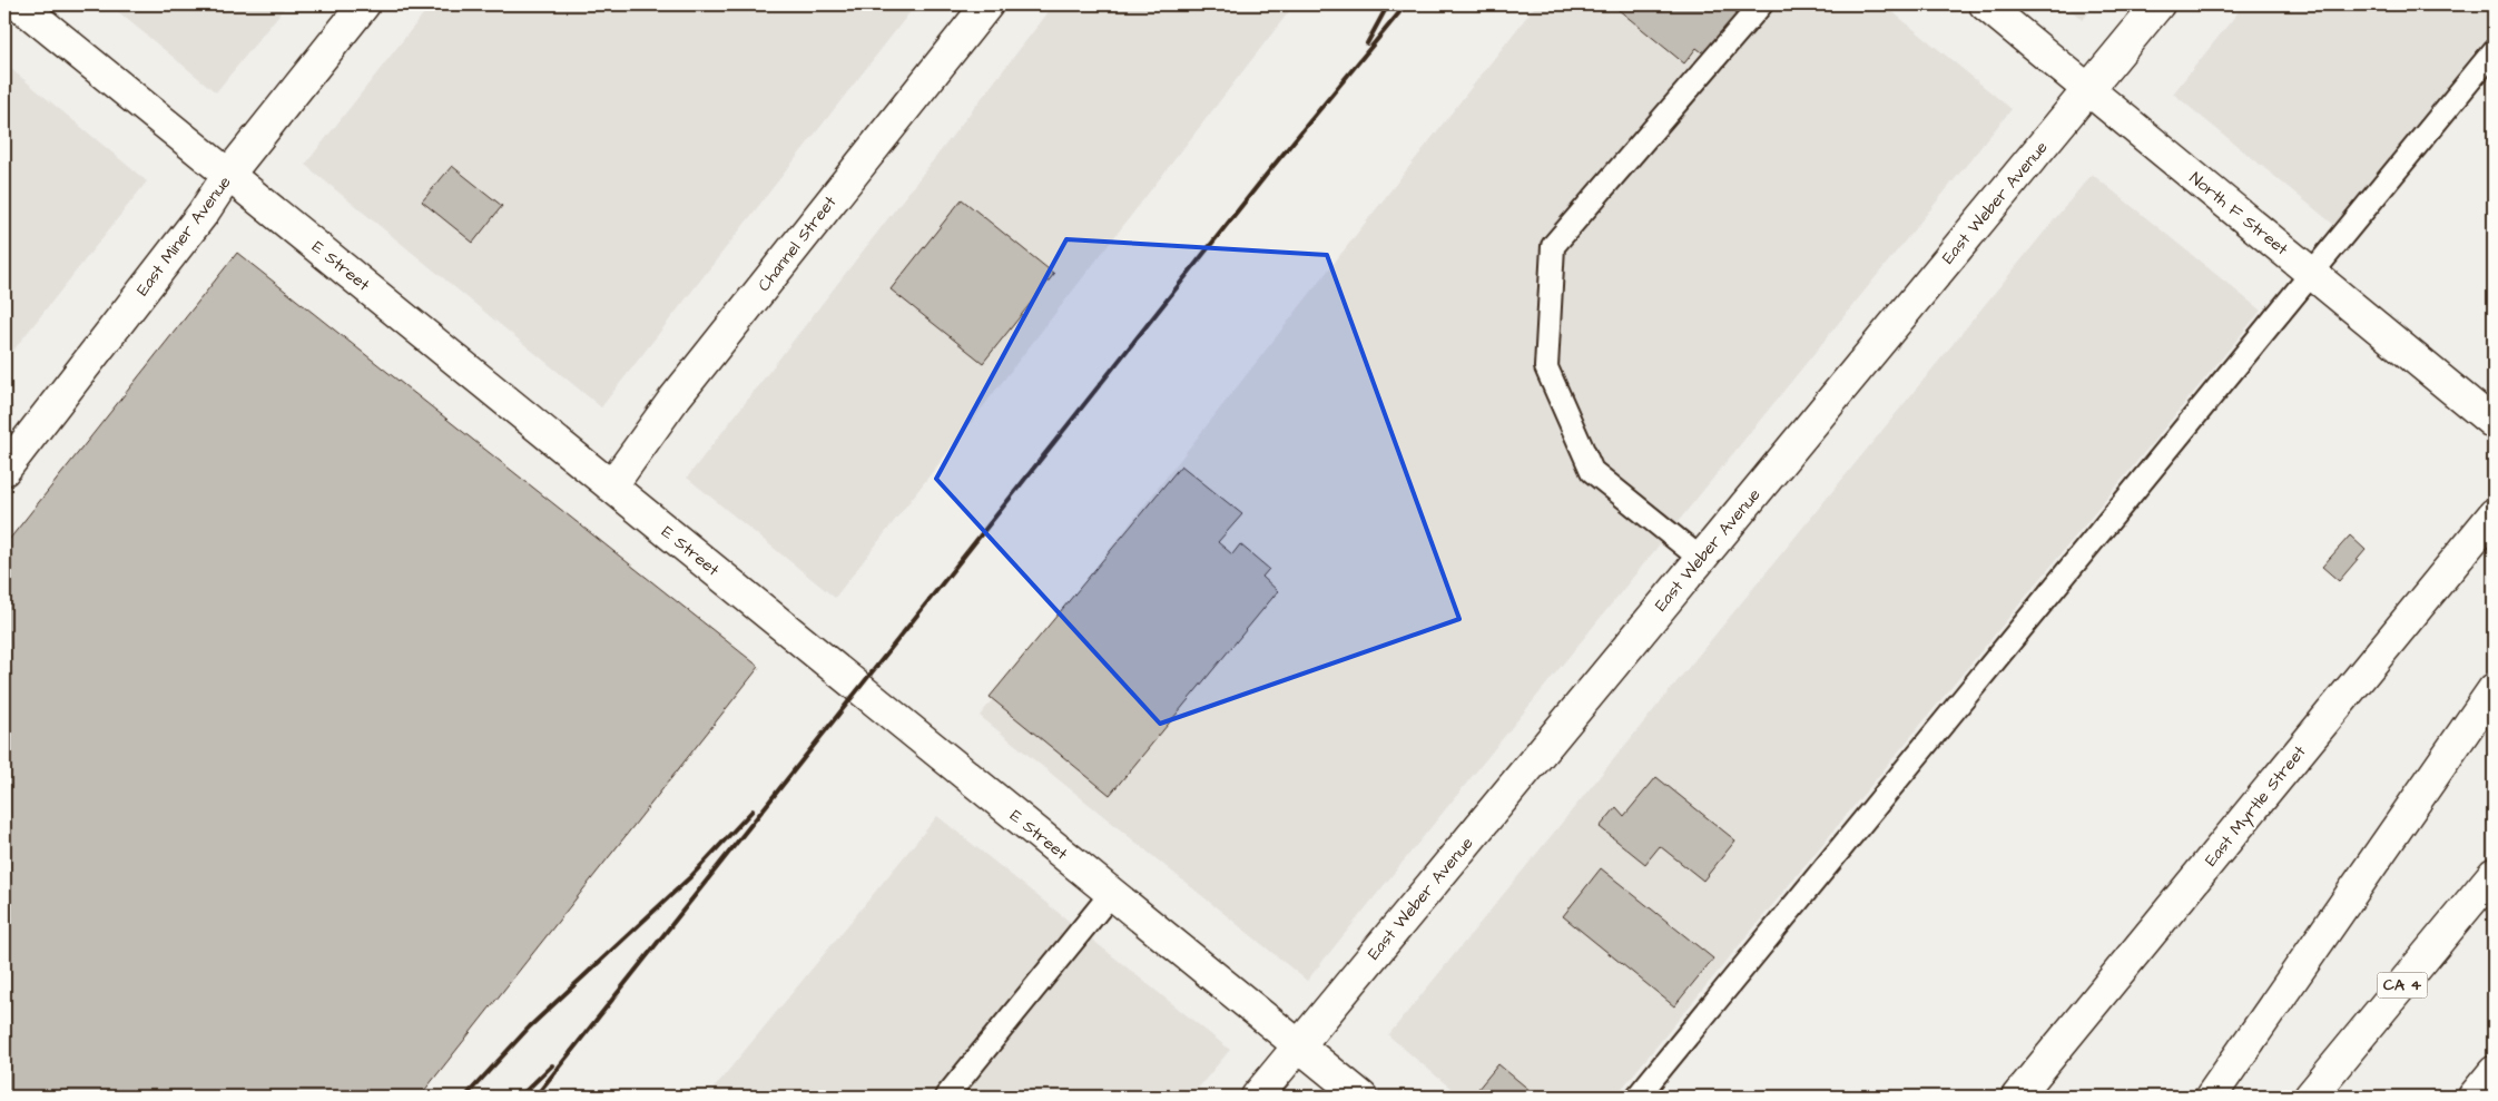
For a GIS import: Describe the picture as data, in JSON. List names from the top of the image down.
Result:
{
  "streets": {
    "main road": [
      "East Weber Avenue",
      "North F Street",
      "East Miner Avenue",
      "Channel Street",
      "E Street",
      "East Myrtle Street",
      "CA 4"
    ]
  },
  "crossings": [
    ["East Weber Avenue", "North F Street"],
    ["East Weber Avenue", "E Street"],
    ["East Miner Avenue", "E Street"],
    ["Channel Street", "E Street"]
  ]
}
